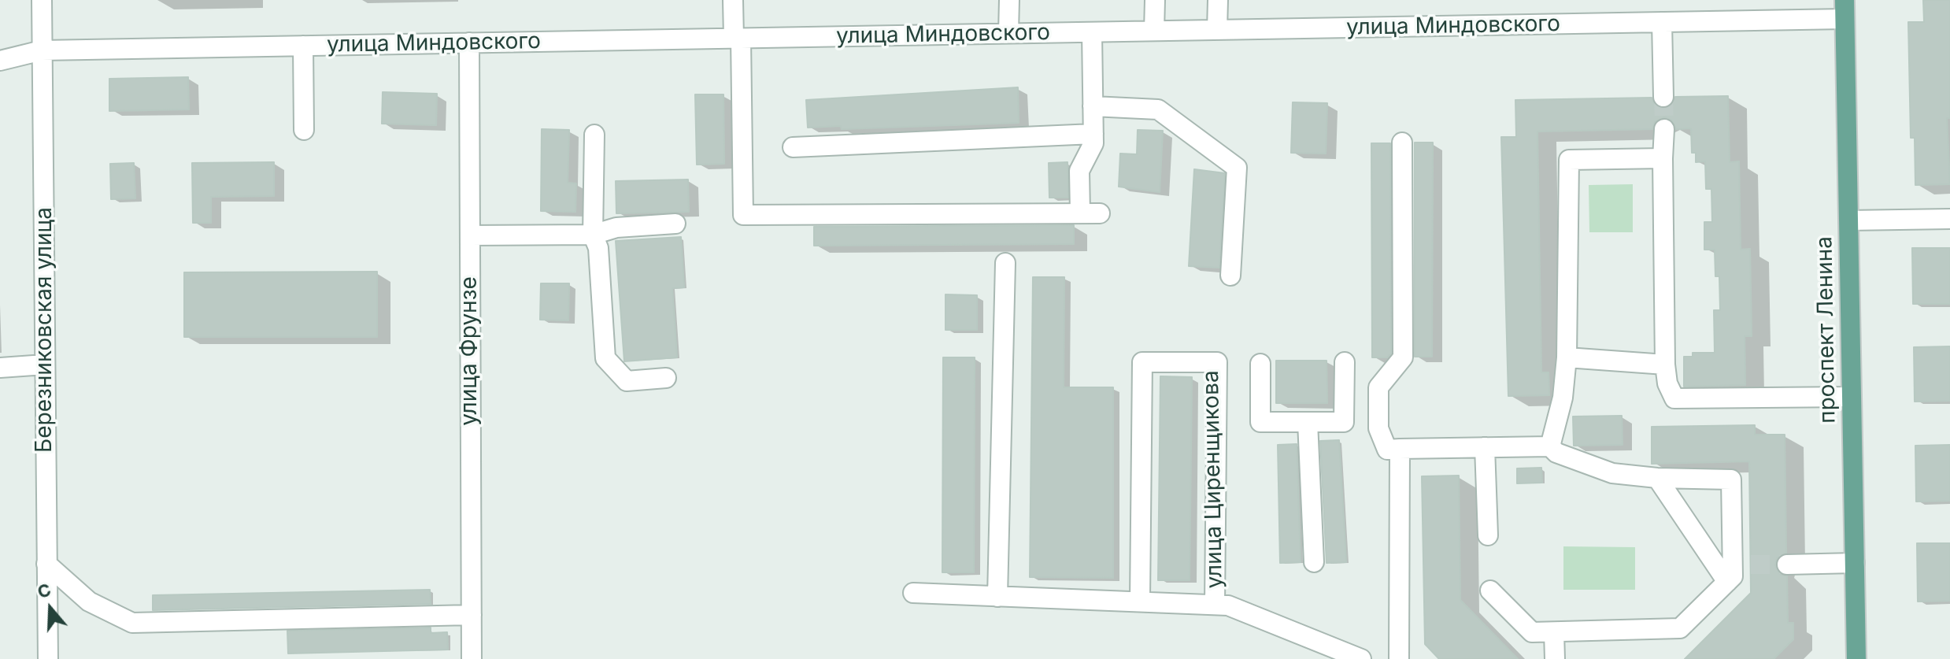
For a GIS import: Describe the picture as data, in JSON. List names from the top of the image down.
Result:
{
  "streets": {
    "main road": ["проспект Ленина"],
    "street": [
      "улица Миндовского",
      "Березниковская улица",
      "улица Фрунзе",
      "улица Циренщикова"
    ]
  },
  "crossings": [
    ["улица Миндовского", "Березниковская улица"],
    ["улица Миндовского", "проспект Ленина"],
    ["улица Миндовского", "улица Фрунзе"]
  ],
  "north": "top"
}
